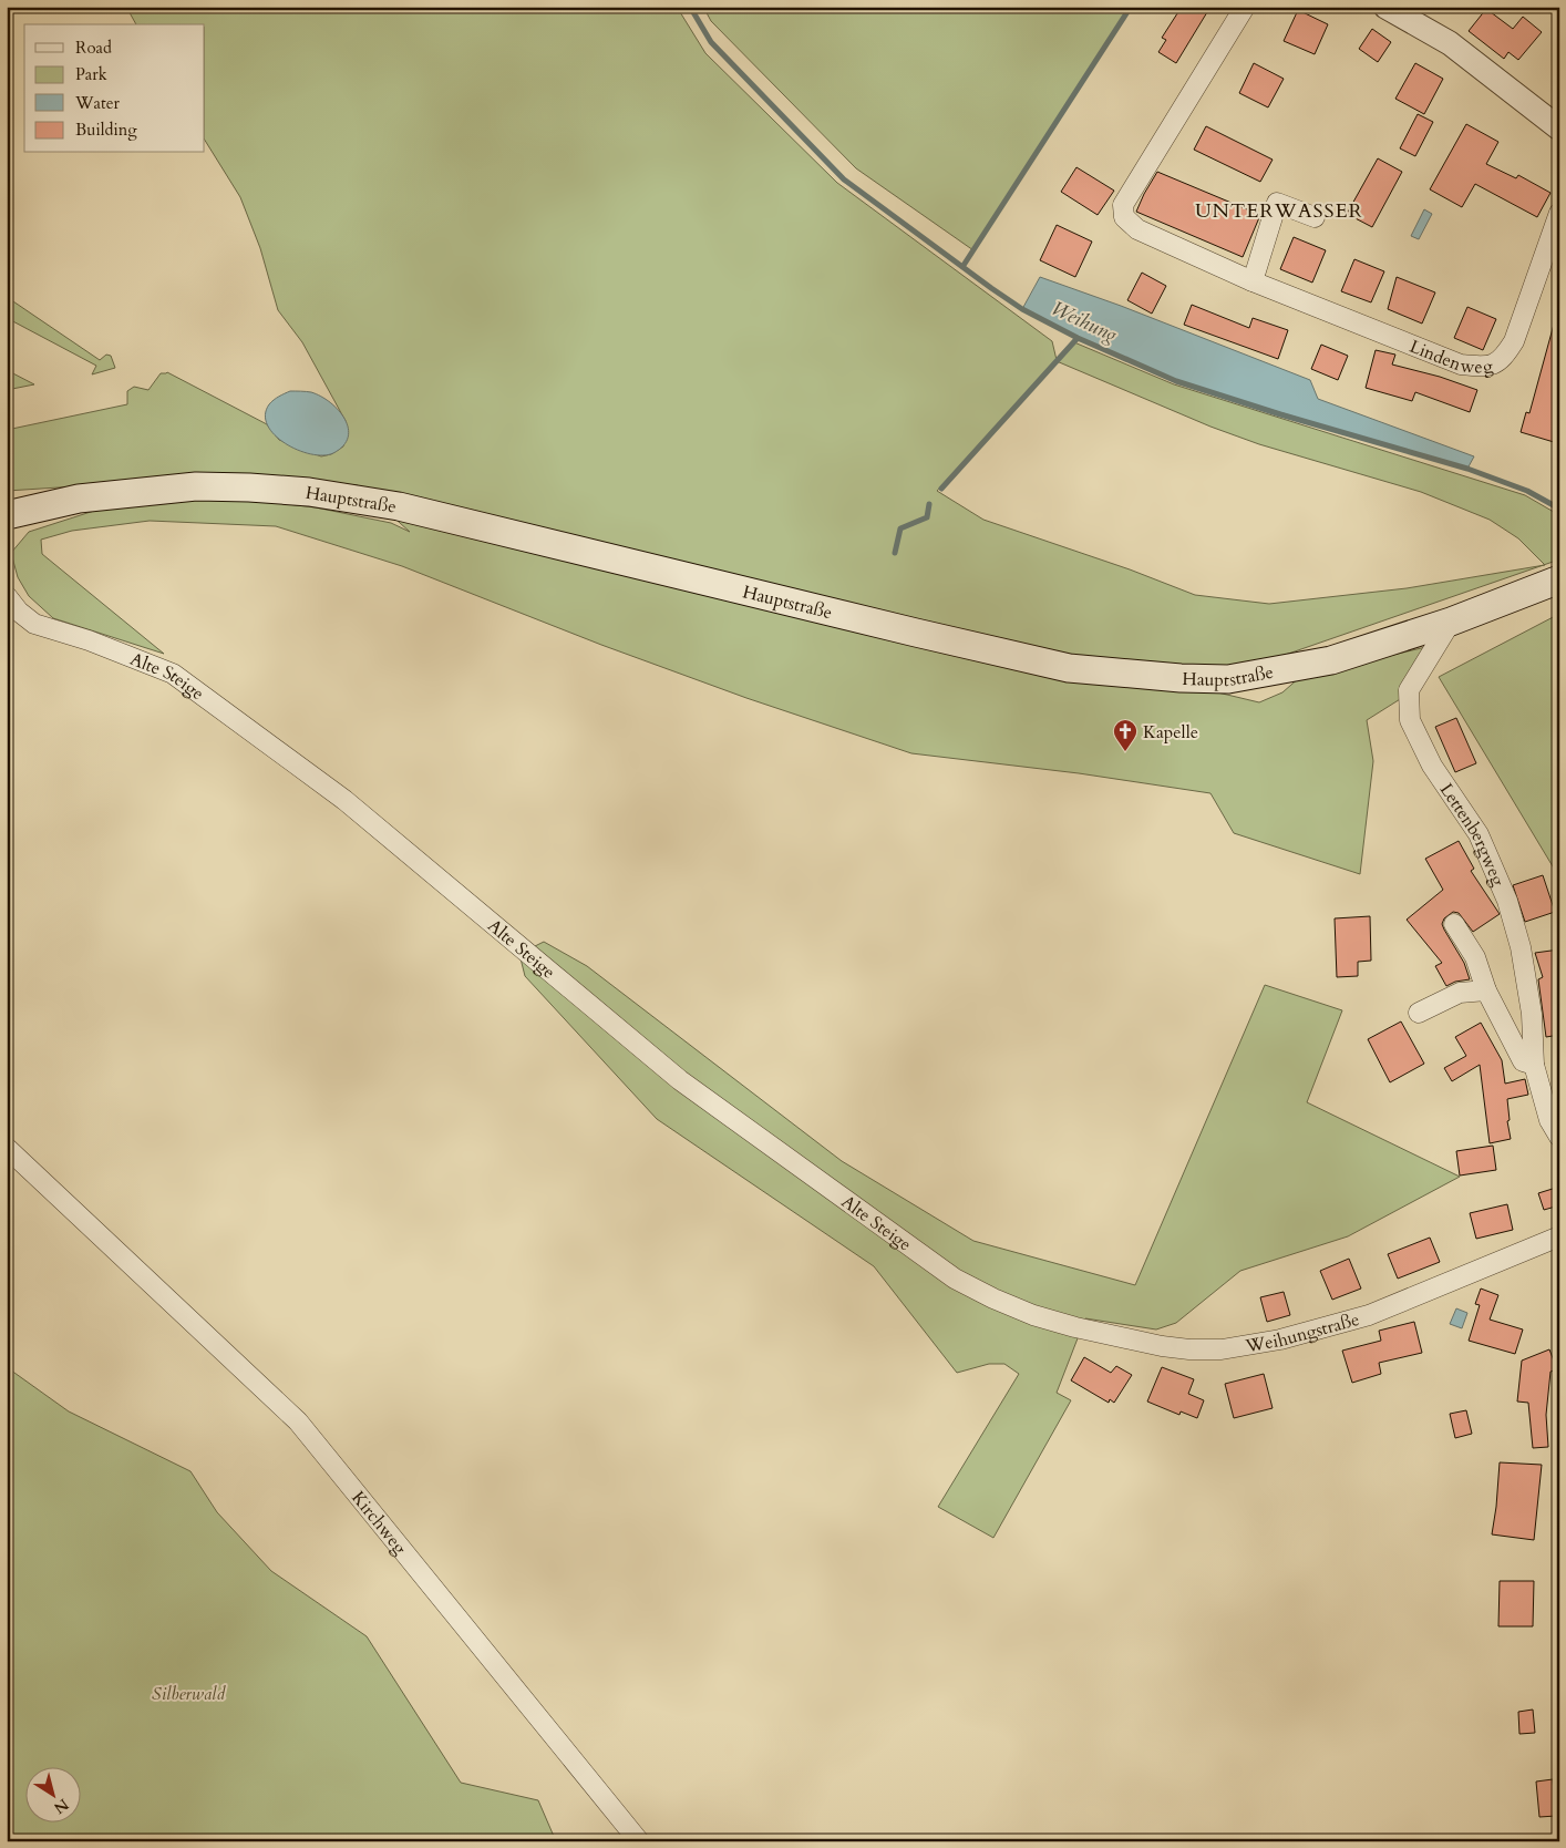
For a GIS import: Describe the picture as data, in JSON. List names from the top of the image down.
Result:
{
  "streets": {
    "main road": ["Hauptstraße"],
    "street": [
      "Lindenweg",
      "Alte Steige",
      "Lettenbergweg",
      "Weihungstraße",
      "Kirchweg"
    ]
  },
  "crossings": [
    ["Hauptstraße", "Lettenbergweg"],
    ["Alte Steige", "Weihungstraße"]
  ],
  "districts": ["UNTERWASSER"],
  "water": ["Weihung"],
  "parks": ["Silberwald"],
  "places": {
    "church": ["Kapelle"]
  },
  "legend": [
    "Road",
    "Park",
    "Water",
    "Building"
  ],
  "north": "bottom right"
}
